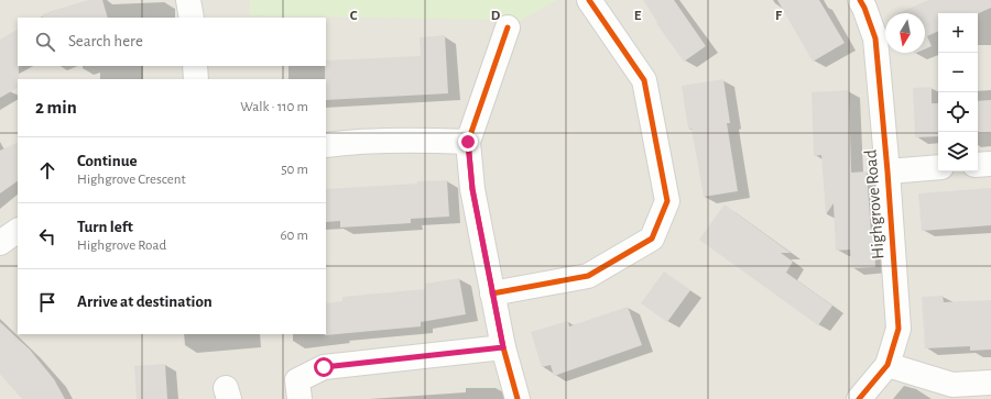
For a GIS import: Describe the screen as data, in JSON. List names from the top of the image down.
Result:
{
  "streets": {
    "street": ["Highgrove Road"]
  },
  "north": "bottom",
  "page": {
    "map_buttons": ["+", "−"],
    "search": "Search here",
    "heading": ["2 min", "Walk · 110 m"],
    "list": [
      ["Continue", "Highgrove Crescent", "50 m"],
      ["Turn left", "Highgrove Road", "60 m"],
      "Arrive at destination"
    ]
  },
  "grid": {
    "columns": [
      "C",
      "D",
      "E",
      "F"
    ]
  }
}
